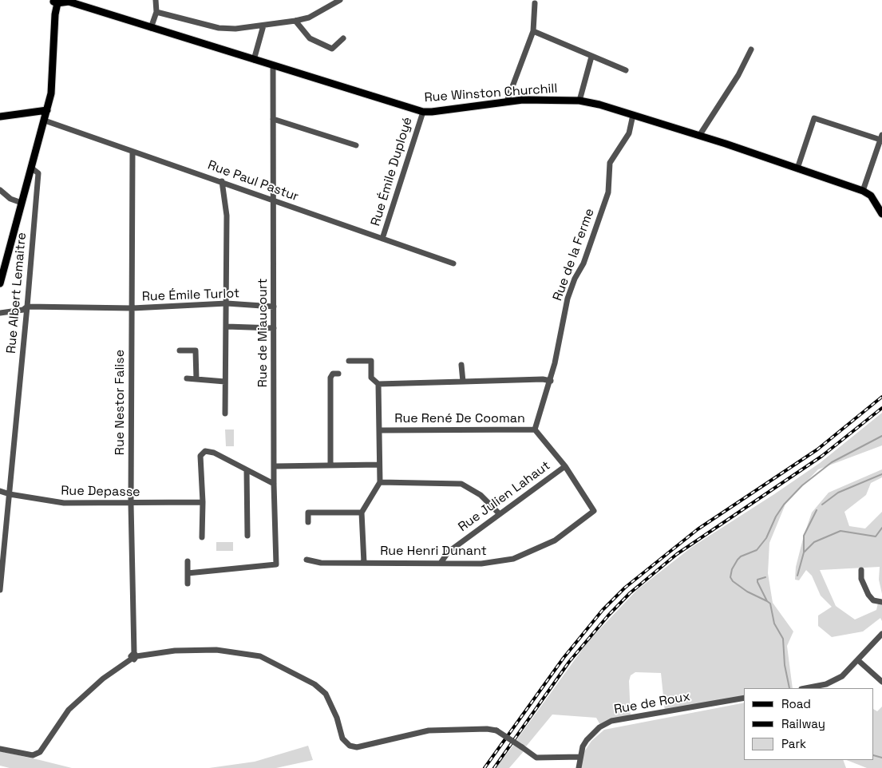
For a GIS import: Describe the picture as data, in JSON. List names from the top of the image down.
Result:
{
  "streets": {
    "main road": ["Rue Winston Churchill"],
    "street": [
      "Rue Émile Duployé",
      "Rue Paul Pastur",
      "Rue de la Ferme",
      "Rue Albert Lemaitre",
      "Rue Émile Turlot",
      "Rue de Miaucourt",
      "Rue Nestor Falise",
      "Rue René De Cooman",
      "Rue Depasse",
      "Rue Julien Lahaut",
      "Rue Henri Dunant",
      "Rue de Roux"
    ]
  },
  "crossings": [
    ["Rue Winston Churchill", "Rue Émile Duployé"],
    ["Rue Winston Churchill", "Rue de la Ferme"],
    ["Rue Winston Churchill", "Rue de Miaucourt"],
    ["Rue Émile Duployé", "Rue Paul Pastur"],
    ["Rue Paul Pastur", "Rue de Miaucourt"],
    ["Rue Paul Pastur", "Rue Nestor Falise"],
    ["Rue de la Ferme", "Rue René De Cooman"],
    ["Rue Albert Lemaitre", "Rue Émile Turlot"],
    ["Rue Albert Lemaitre", "Rue Depasse"],
    ["Rue Émile Turlot", "Rue de Miaucourt"],
    ["Rue Émile Turlot", "Rue Nestor Falise"],
    ["Rue Nestor Falise", "Rue Depasse"],
    ["Rue René De Cooman", "Rue Julien Lahaut"],
    ["Rue René De Cooman", "Rue Henri Dunant"],
    ["Rue Julien Lahaut", "Rue Henri Dunant"]
  ],
  "legend": ["Road", "Railway", "Park"]
}
